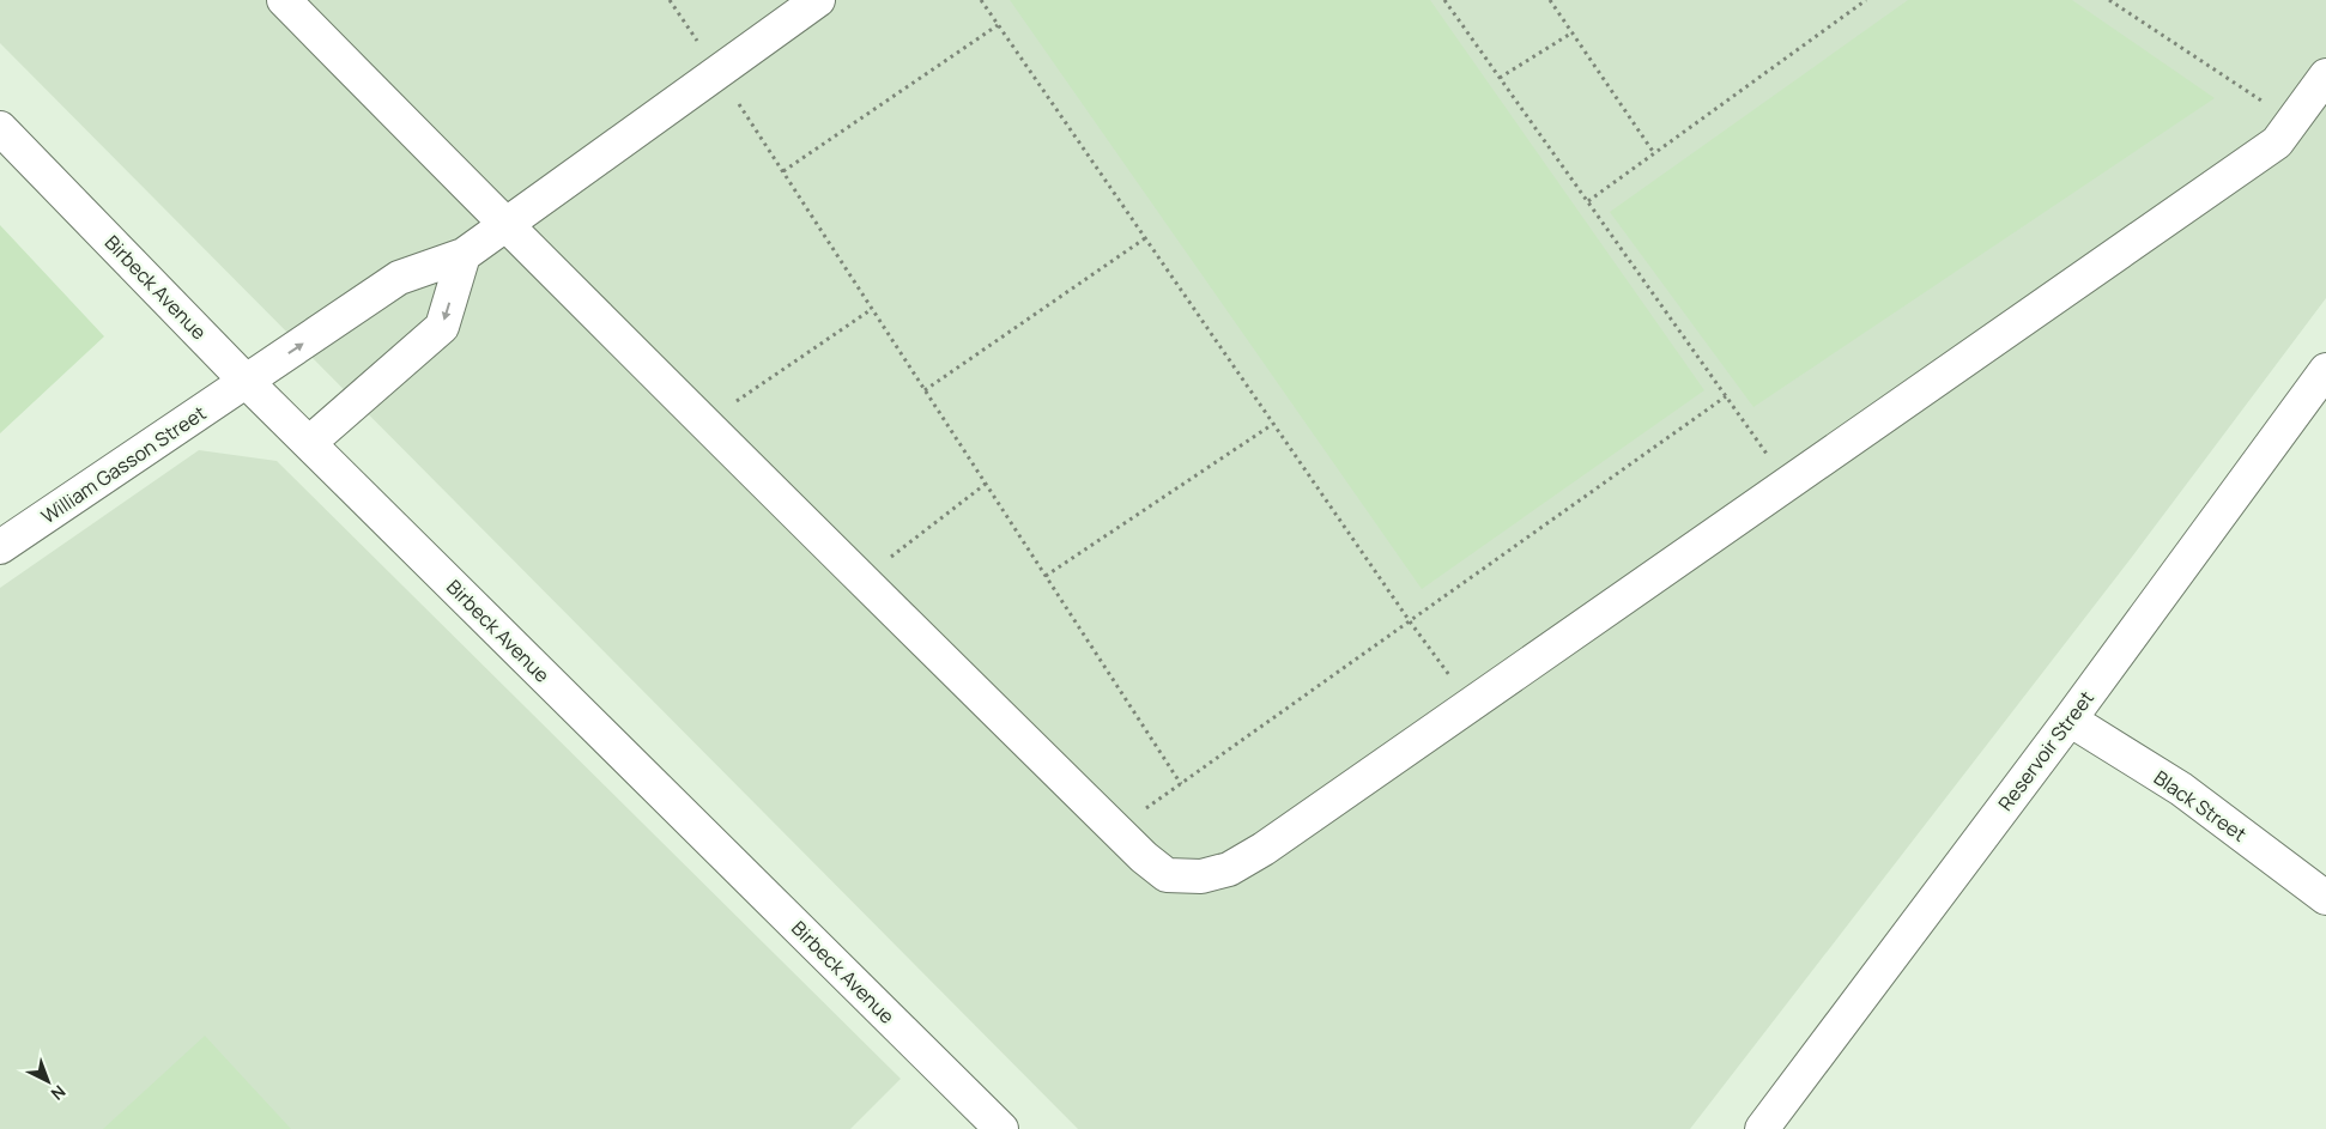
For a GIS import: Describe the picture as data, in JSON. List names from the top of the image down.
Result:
{
  "streets": {
    "street": [
      "Birbeck Avenue",
      "William Gasson Street",
      "Reservoir Street",
      "Black Street"
    ]
  },
  "crossings": [
    ["Birbeck Avenue", "William Gasson Street"],
    ["Reservoir Street", "Black Street"]
  ],
  "north": "bottom right"
}
